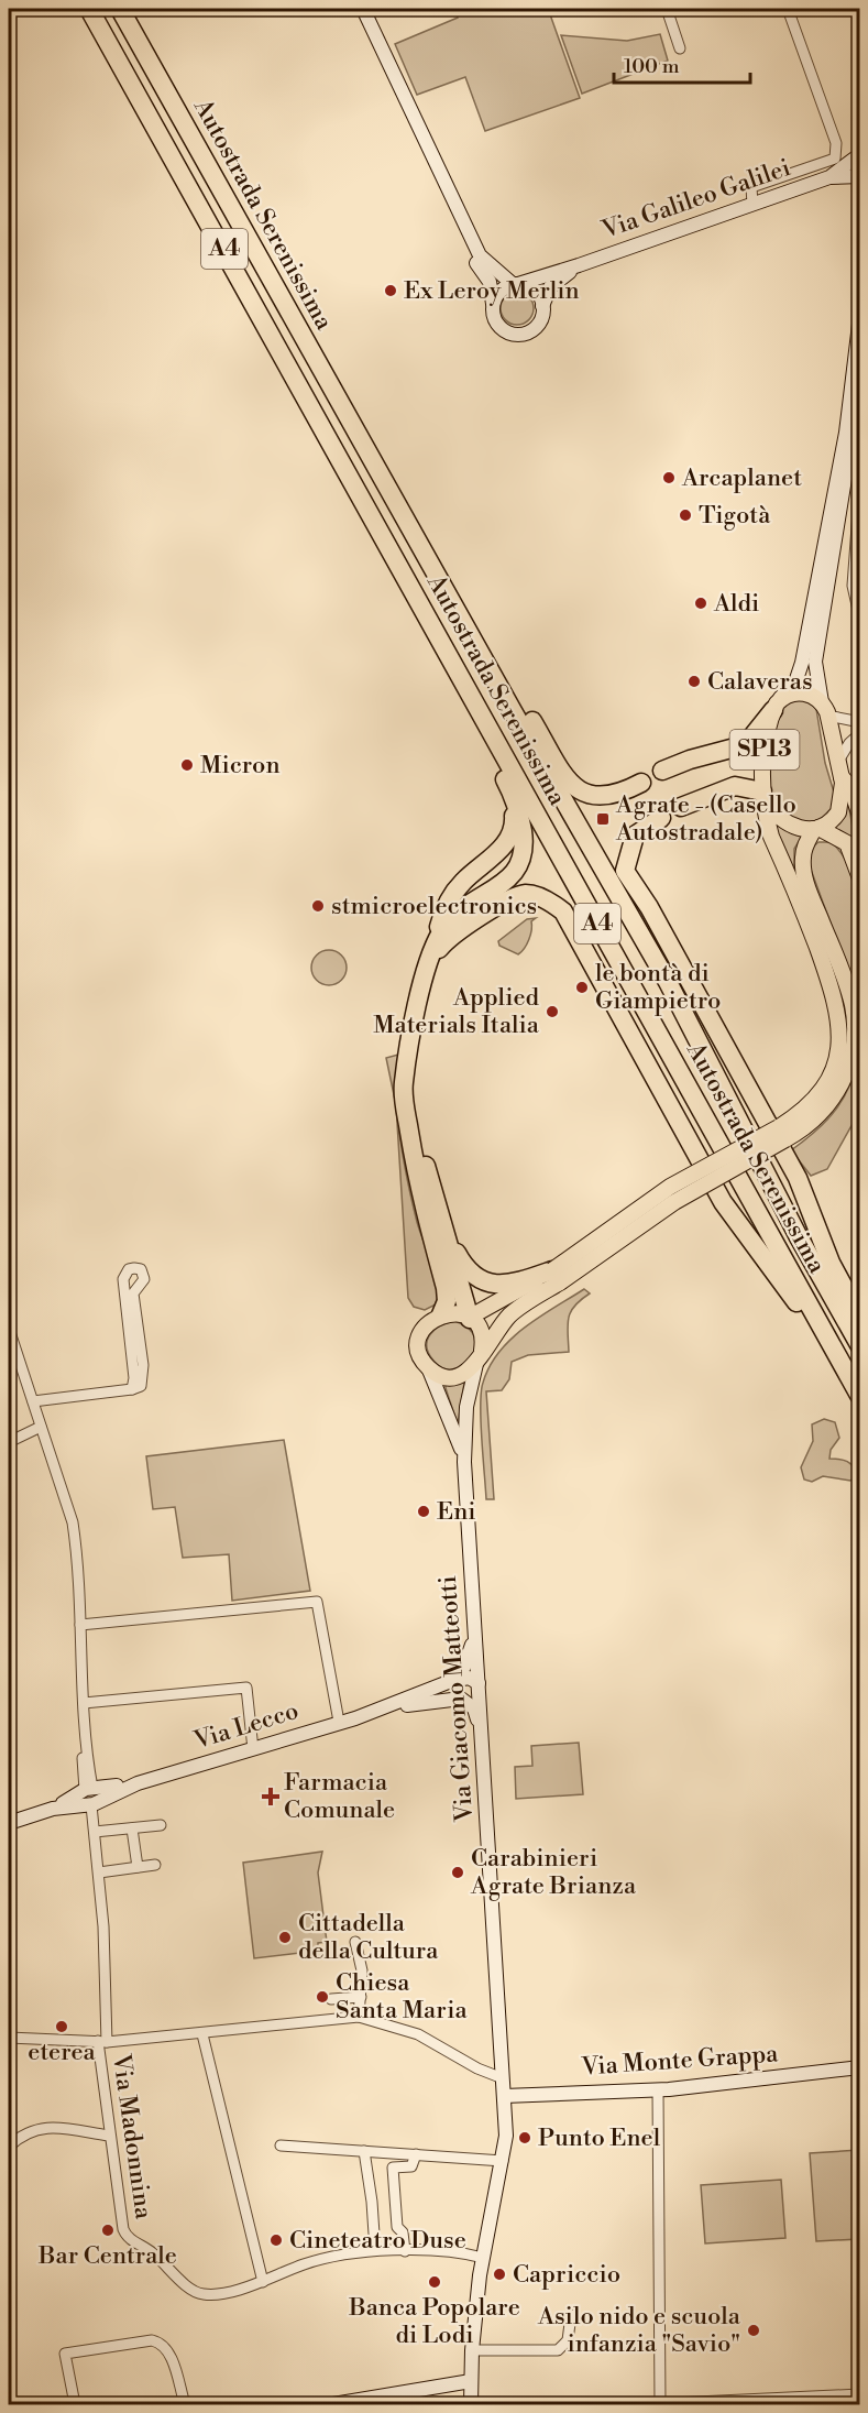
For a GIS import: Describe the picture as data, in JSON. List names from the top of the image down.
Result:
{
  "streets": {
    "highway": ["Autostrada Serenissima", "A4"],
    "main road": ["SP13"],
    "street": [
      "Via Galileo Galilei",
      "Via Giacomo Matteotti",
      "Via Lecco",
      "Via Monte Grappa",
      "Via Madonnina"
    ]
  },
  "crossings": [
    ["Via Giacomo Matteotti", "Via Lecco"],
    ["Via Giacomo Matteotti", "Via Monte Grappa"],
    ["Via Lecco", "Via Madonnina"]
  ],
  "places": {
    "other": [
      "Ex Leroy Merlin",
      "Arcaplanet",
      "Tigotà",
      "Aldi",
      "Calaveras",
      "Micron",
      "stmicroelectronics",
      "le bontà di Giampietro",
      "Applied Materials Italia",
      "Eni",
      "Carabinieri Agrate Brianza",
      "Cittadella della Cultura",
      "Chiesa Santa Maria",
      "eterea",
      "Punto Enel",
      "Bar Centrale",
      "Cineteatro Duse",
      "Capriccio",
      "Banca Popolare di Lodi",
      "Asilo nido e scuola infanzia \"Savio\""
    ],
    "transit": ["Agrate - (Casello Autostradale)"],
    "health": ["Farmacia Comunale"]
  },
  "scale_bar": "100 m"
}
